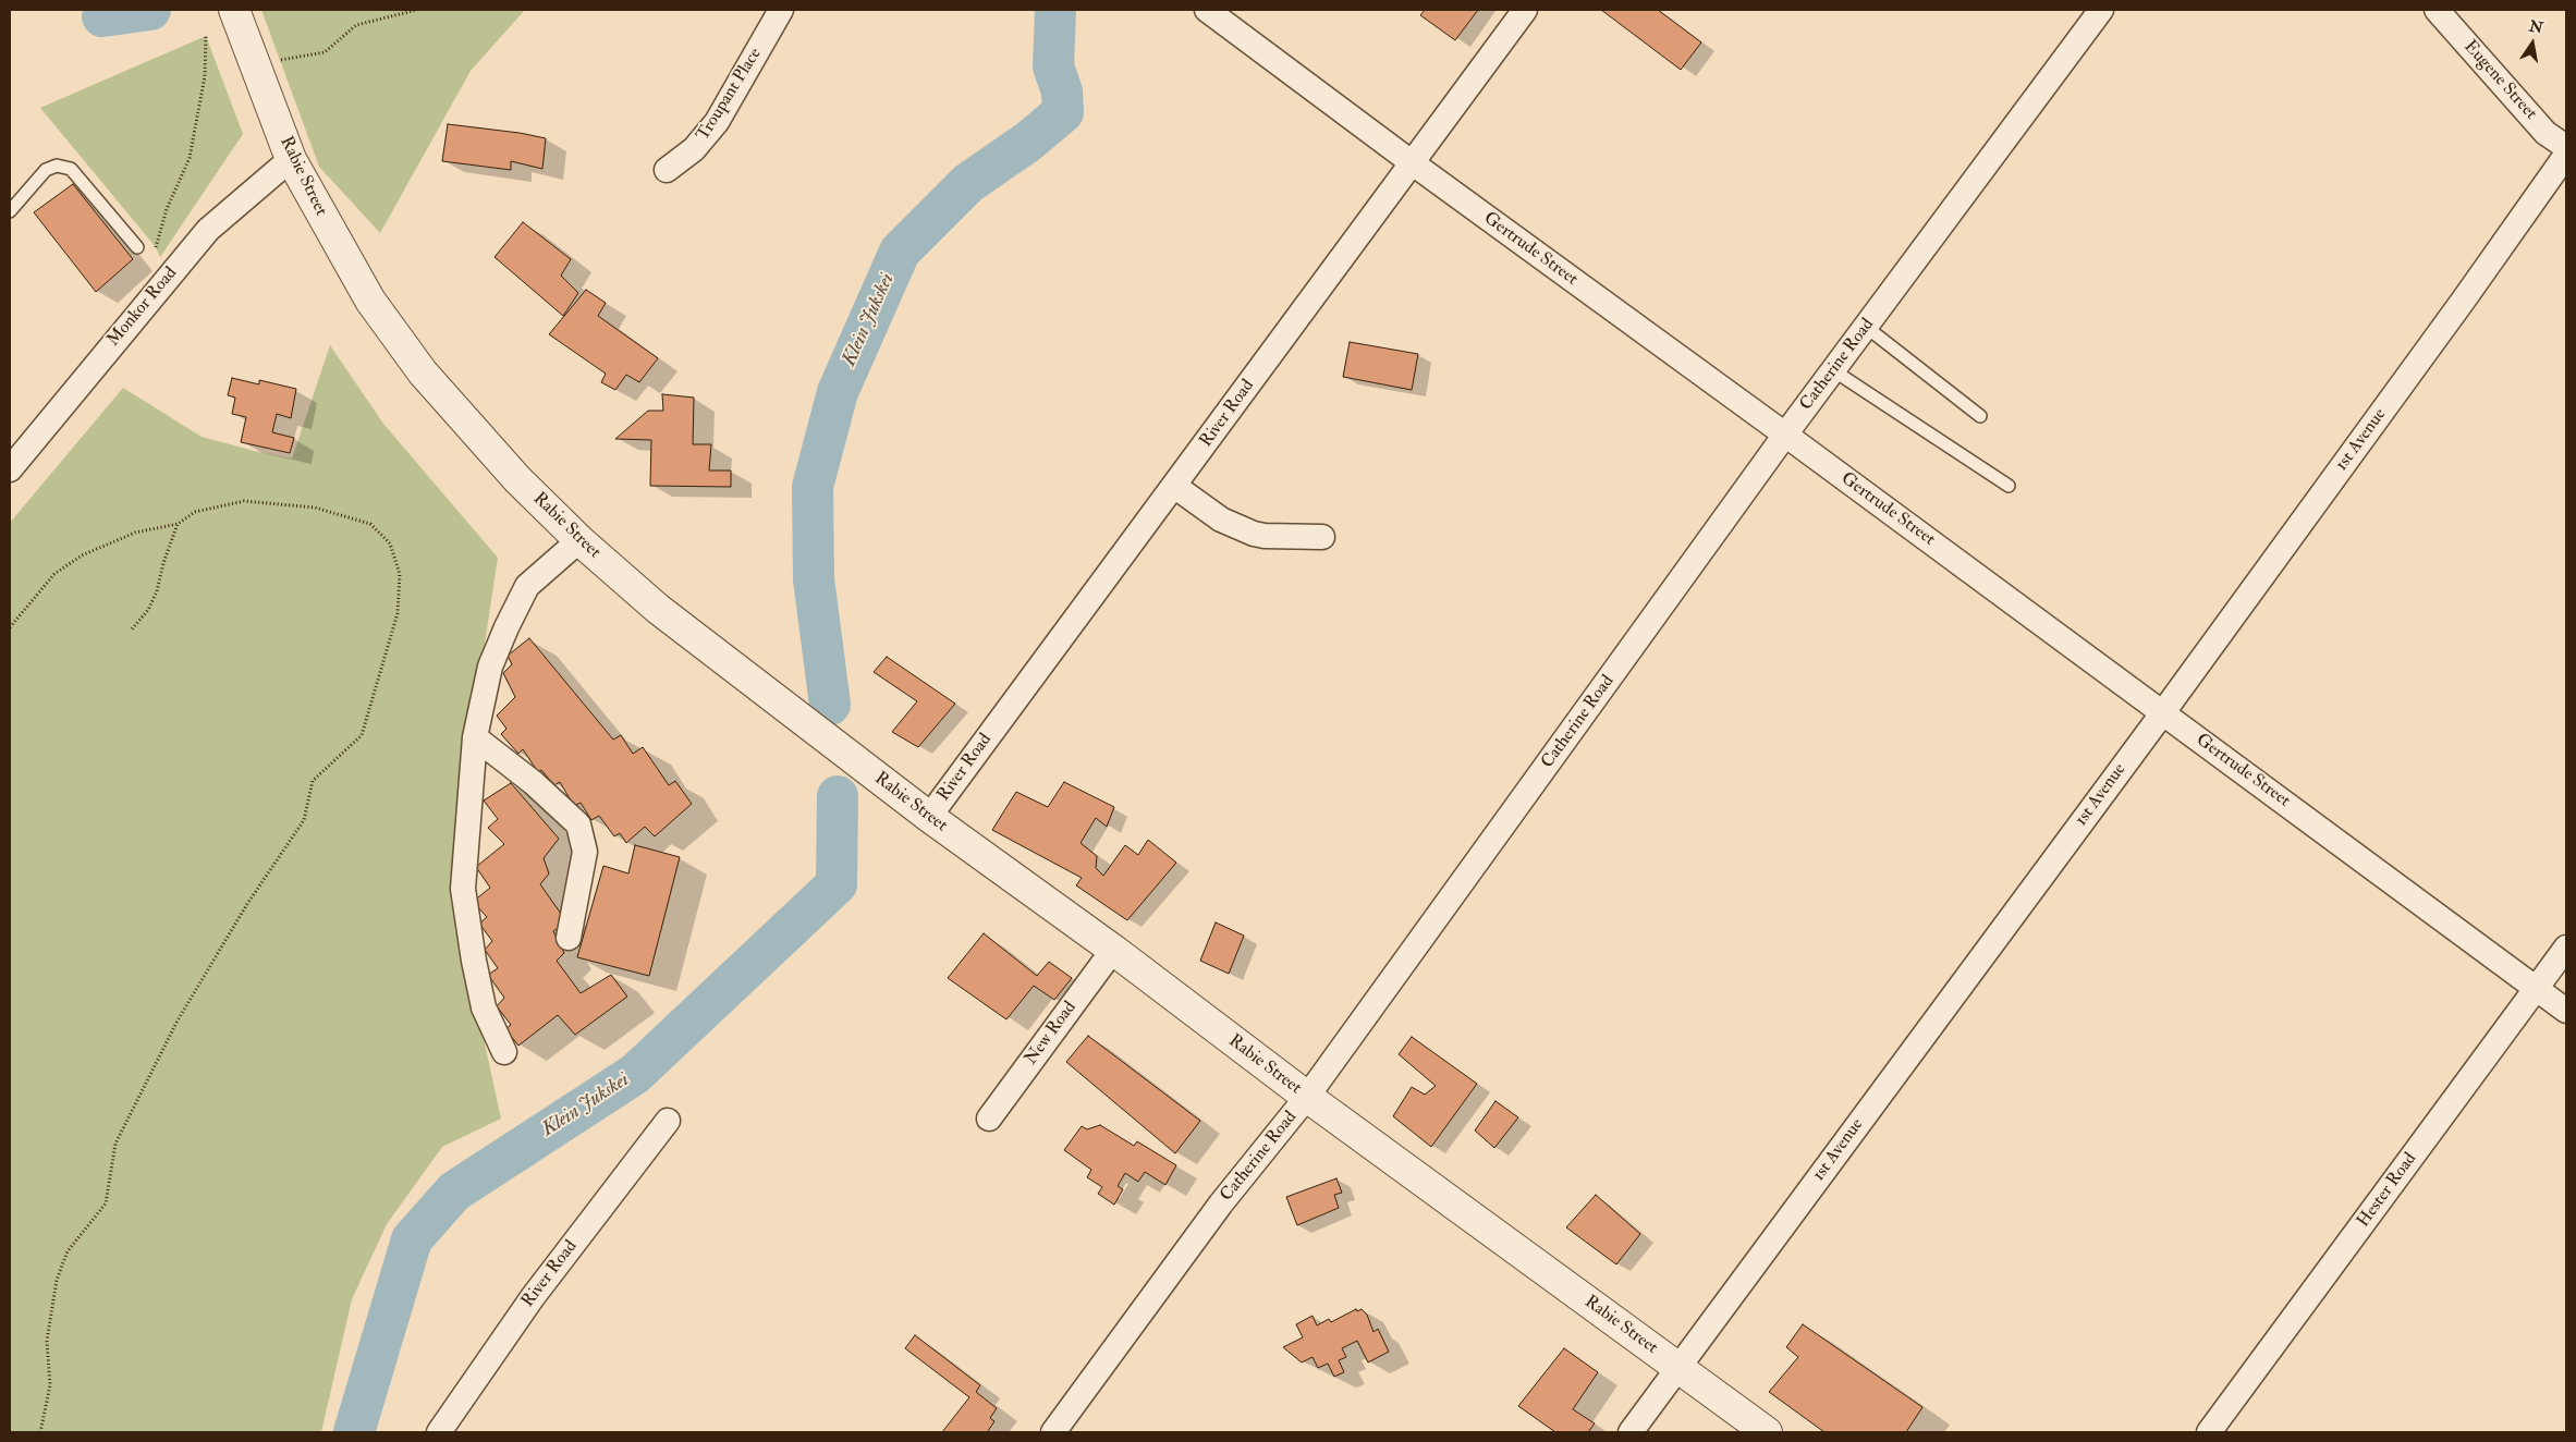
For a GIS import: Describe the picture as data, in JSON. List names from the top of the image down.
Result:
{
  "streets": {
    "street": [
      "Eugene Street",
      "Troupant Place",
      "Rabie Street",
      "Gertrude Street",
      "Monkor Road",
      "Catherine Road",
      "River Road",
      "1st Avenue",
      "New Road",
      "Hester Road"
    ]
  },
  "crossings": [
    ["Rabie Street", "Monkor Road"],
    ["Rabie Street", "Catherine Road"],
    ["Rabie Street", "River Road"],
    ["Rabie Street", "1st Avenue"],
    ["Rabie Street", "New Road"],
    ["Gertrude Street", "Catherine Road"],
    ["Gertrude Street", "River Road"],
    ["Gertrude Street", "1st Avenue"],
    ["Gertrude Street", "Hester Road"]
  ],
  "water": ["Klein Jukskei"],
  "north": "top"
}
